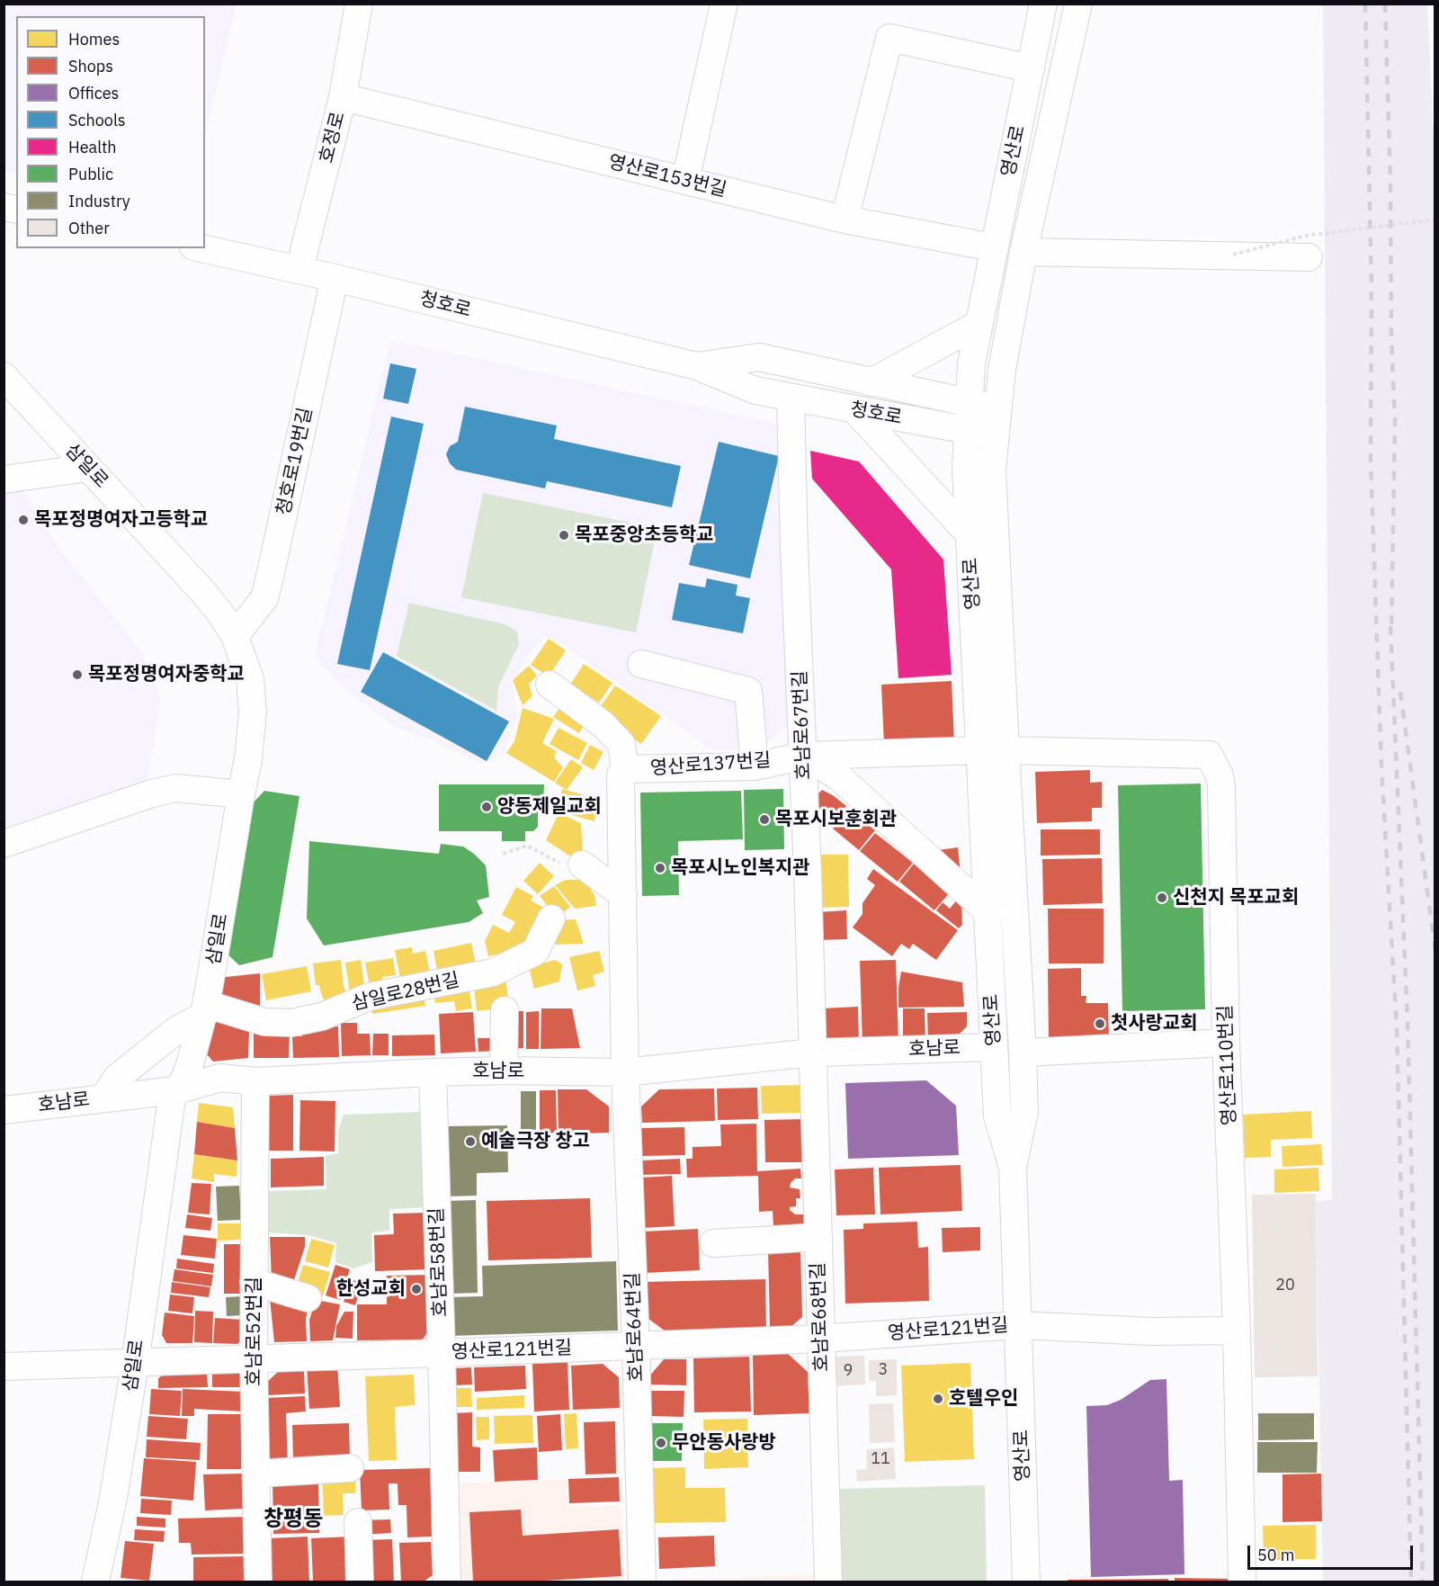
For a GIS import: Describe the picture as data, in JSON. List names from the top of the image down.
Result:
{
  "streets": {
    "street": [
      "호정로",
      "영산로",
      "영산로153번길",
      "청호로",
      "청호로19번길",
      "삼일로",
      "호남로67번길",
      "영산로137번길",
      "삼일로28번길",
      "호남로",
      "영산로110번길",
      "호남로58번길",
      "호남로68번길",
      "호남로64번길",
      "영산로121번길",
      "호남로52번길"
    ]
  },
  "crossings": [
    ["호정로", "영산로153번길"],
    ["호정로", "청호로"],
    ["영산로", "영산로153번길"],
    ["영산로", "청호로"],
    ["영산로", "영산로137번길"],
    ["영산로", "호남로"],
    ["영산로", "영산로110번길"],
    ["영산로", "영산로121번길"],
    ["청호로", "청호로19번길"],
    ["청호로", "호남로67번길"],
    ["청호로19번길", "삼일로"],
    ["삼일로", "삼일로28번길"],
    ["삼일로", "호남로"],
    ["삼일로", "영산로121번길"],
    ["호남로67번길", "영산로137번길"],
    ["호남로67번길", "호남로"],
    ["호남로67번길", "호남로68번길"],
    ["영산로137번길", "영산로110번길"],
    ["호남로", "호남로58번길"],
    ["호남로", "호남로68번길"],
    ["호남로", "호남로64번길"],
    ["호남로", "호남로52번길"],
    ["영산로110번길", "영산로121번길"],
    ["호남로58번길", "영산로121번길"],
    ["호남로68번길", "영산로121번길"],
    ["호남로64번길", "영산로121번길"],
    ["영산로121번길", "호남로52번길"]
  ],
  "districts": ["창평동"],
  "places": [
    "목포정명여자고등학교",
    "목포중앙초등학교",
    "목포정명여자중학교",
    "양동제일교회",
    "목포시보훈회관",
    "목포시노인복지관",
    "신천지 목포교회",
    "첫사랑교회",
    "예술극장 창고",
    "한성교회",
    "호텔우인",
    "무안동사랑방"
  ],
  "house_numbers": [
    "20",
    "3",
    "9",
    "11"
  ],
  "legend": [
    "Homes",
    "Shops",
    "Offices",
    "Schools",
    "Health",
    "Public",
    "Industry",
    "Other"
  ],
  "scale_bar": "50 m"
}
